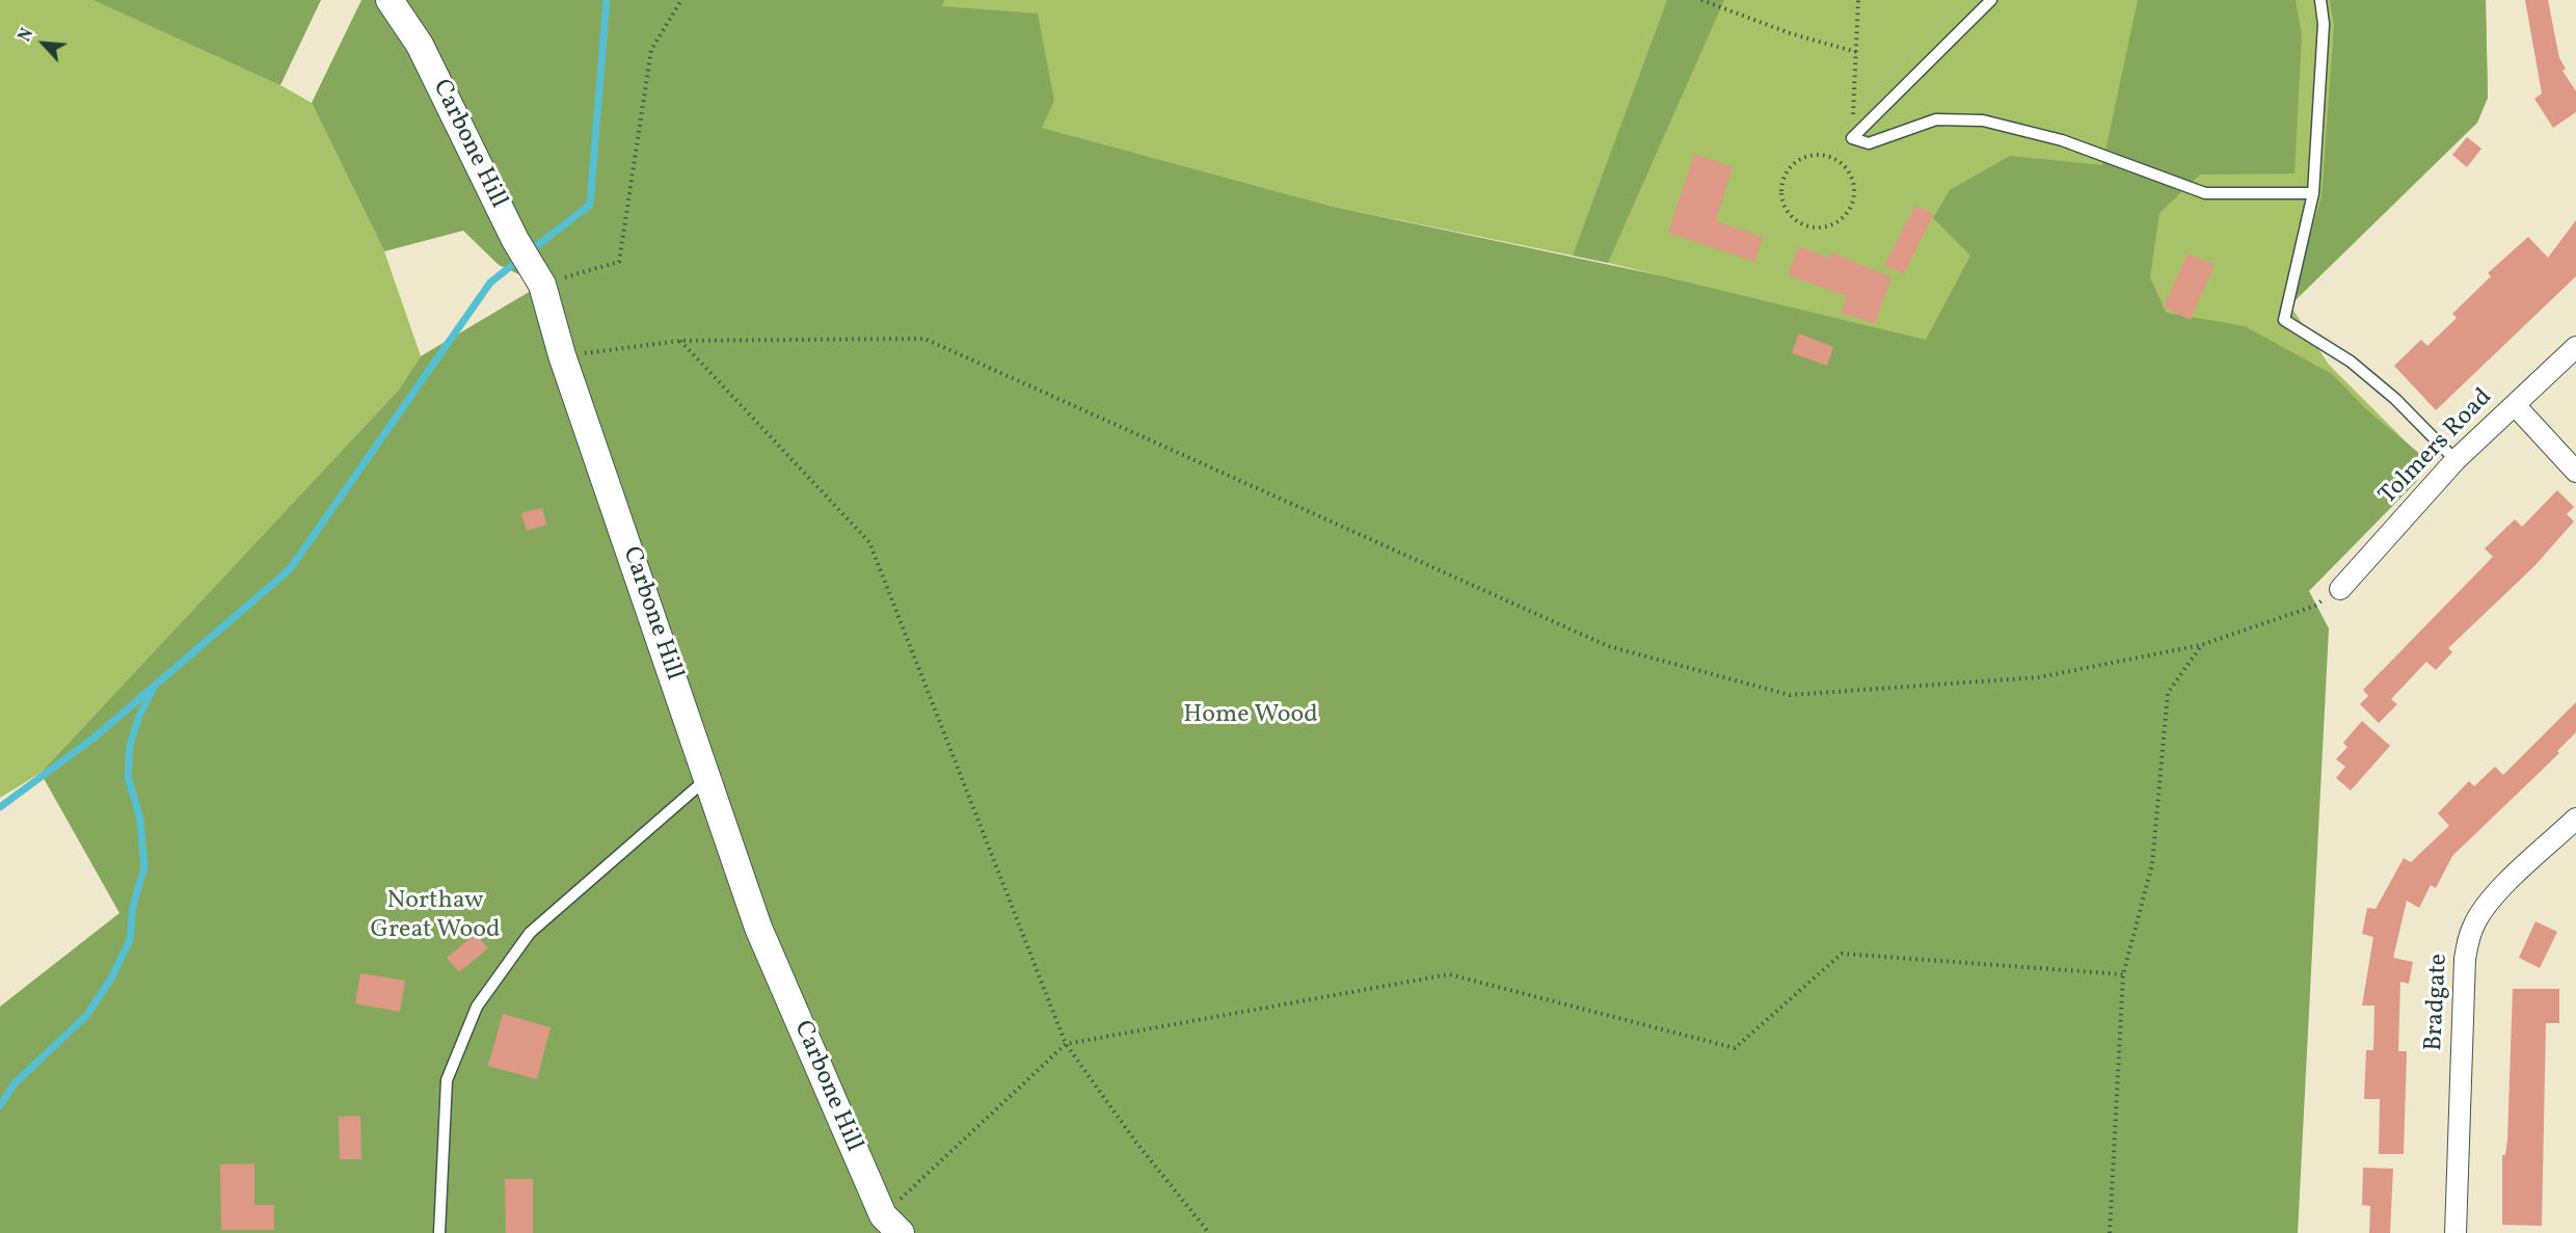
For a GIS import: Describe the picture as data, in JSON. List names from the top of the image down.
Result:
{
  "streets": {
    "street": ["Carbone Hill", "Tolmers Road", "Bradgate"]
  },
  "parks": ["Home Wood", "Northaw Great Wood"],
  "north": "top left"
}
